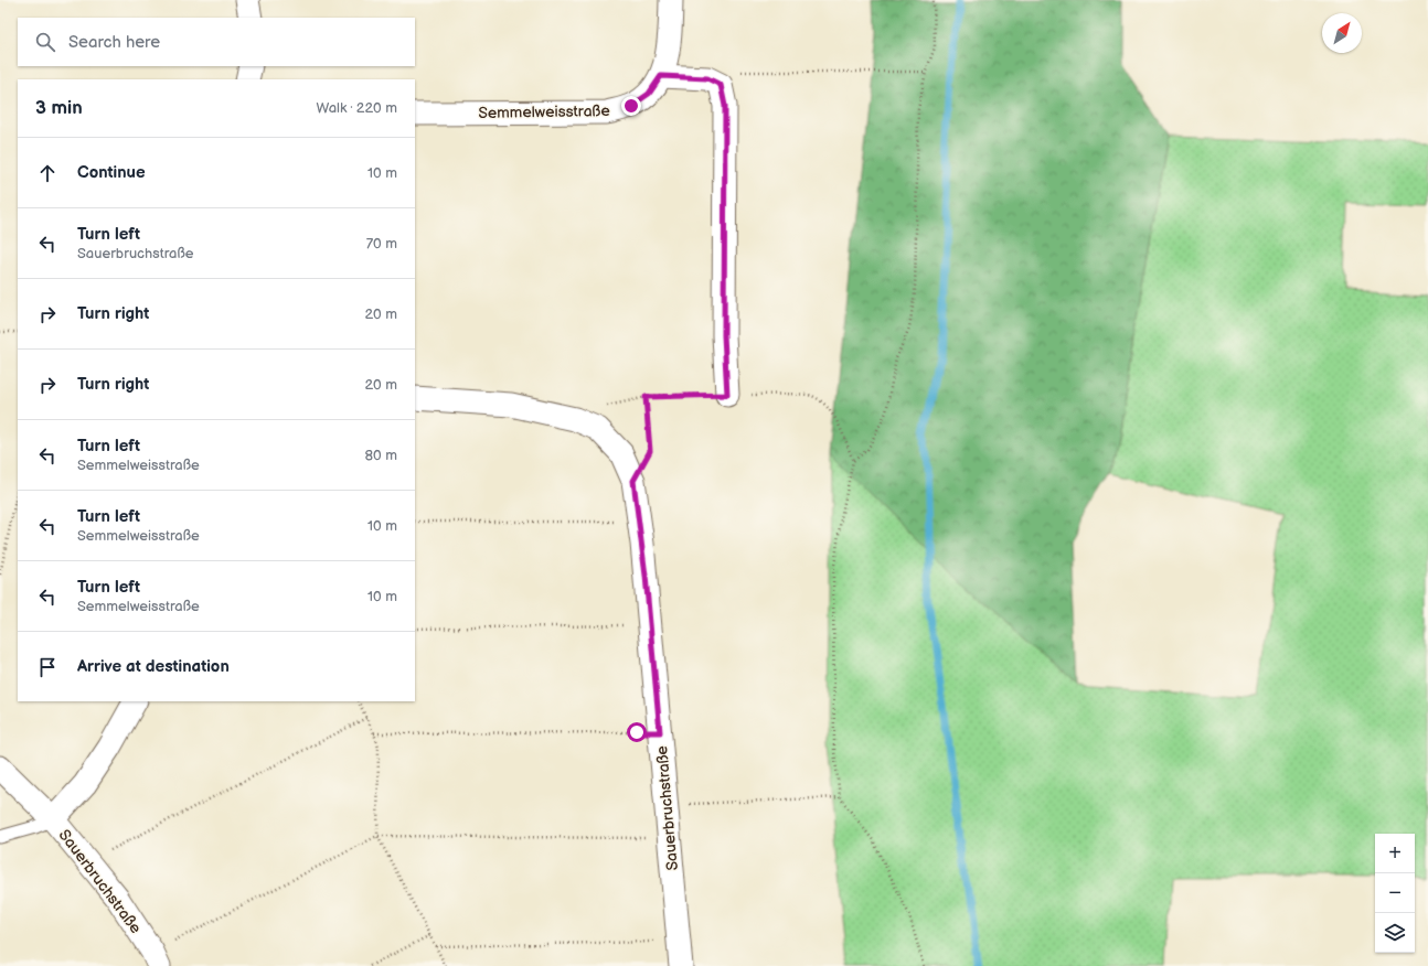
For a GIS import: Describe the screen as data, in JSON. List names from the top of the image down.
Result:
{
  "streets": {
    "street": ["Semmelweisstraße", "Sauerbruchstraße"]
  },
  "north": "top right",
  "page": {
    "search": "Search here",
    "heading": ["3 min", "Walk · 220 m"],
    "list": [
      ["Continue", "10 m"],
      ["Turn left", "Sauerbruchstraße", "70 m"],
      ["Turn right", "20 m"],
      ["Turn right", "20 m"],
      ["Turn left", "Semmelweisstraße", "80 m"],
      ["Turn left", "Semmelweisstraße", "10 m"],
      ["Turn left", "Semmelweisstraße", "10 m"],
      "Arrive at destination"
    ],
    "map_buttons": ["+", "−"]
  }
}
